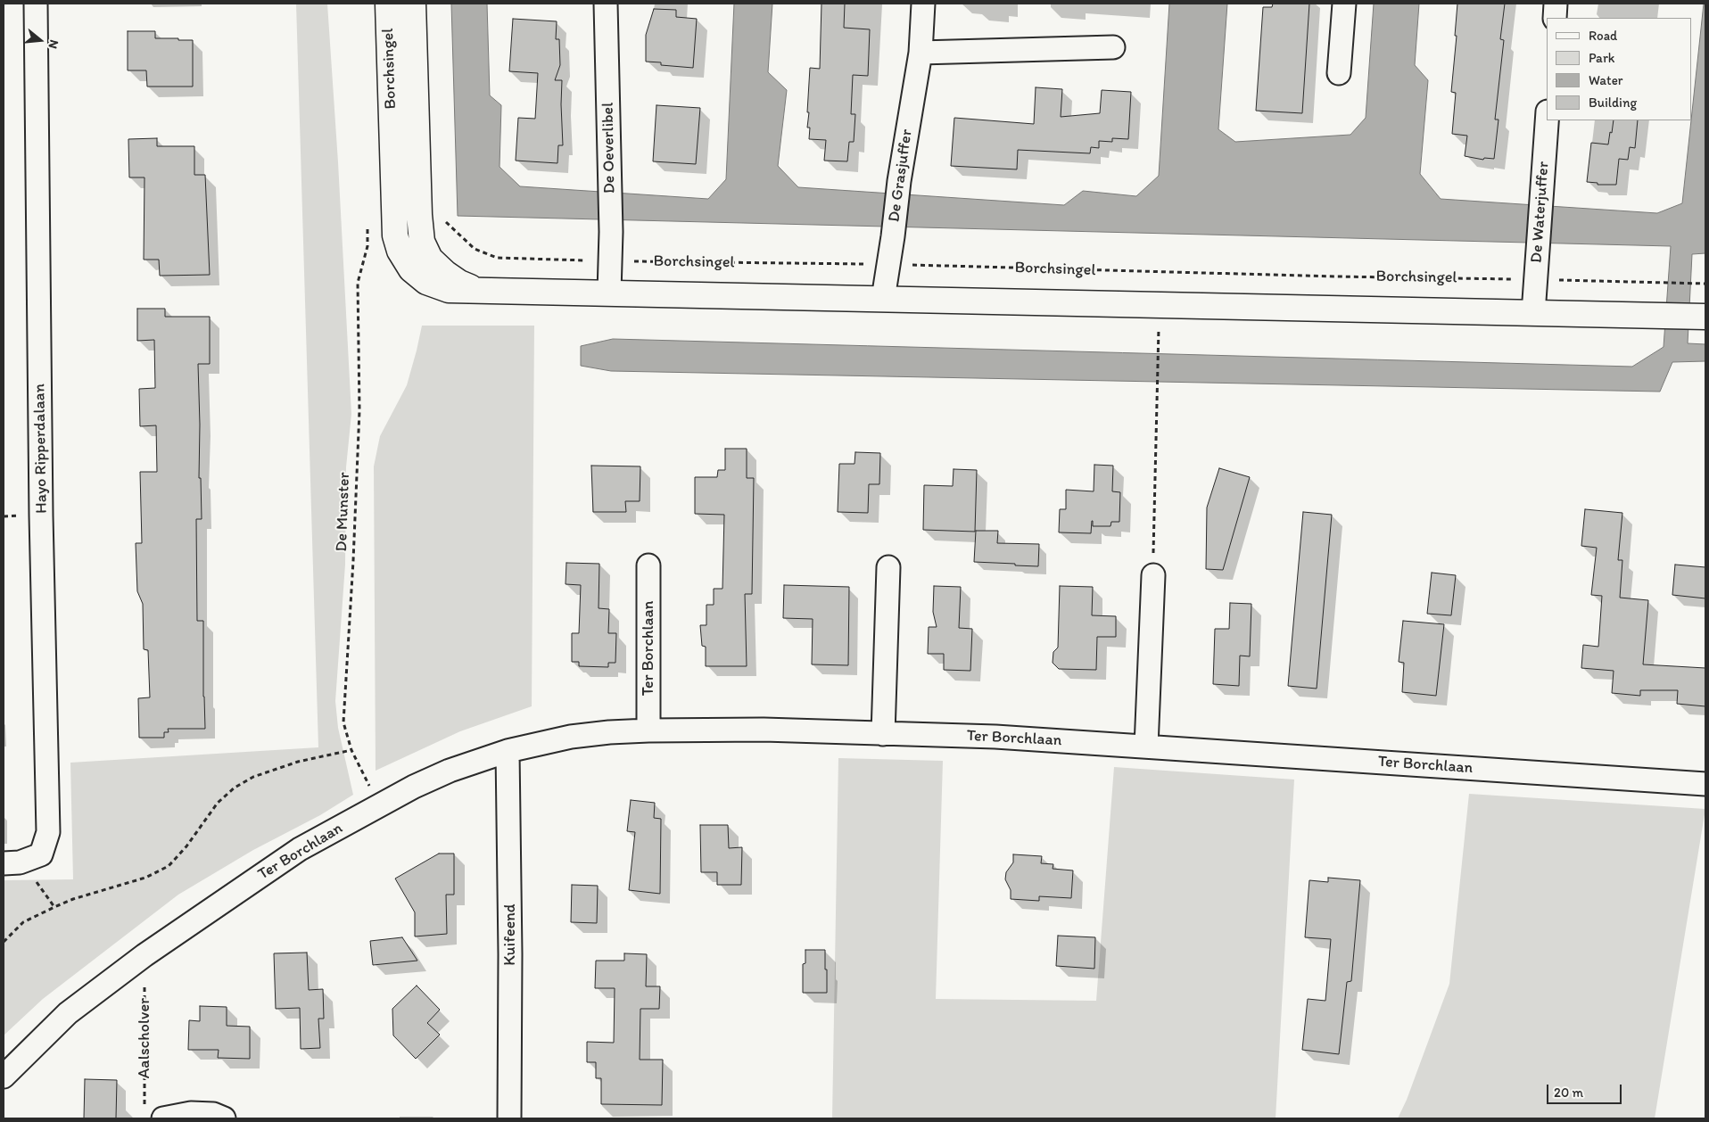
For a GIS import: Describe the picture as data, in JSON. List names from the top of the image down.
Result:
{
  "streets": {
    "main road": ["Borchsingel"],
    "street": [
      "De Oeverlibel",
      "De Grasjuffer",
      "De Waterjuffer",
      "Hayo Ripperdalaan",
      "Ter Borchlaan",
      "Kuifeend"
    ],
    "path": ["De Munster", "Aalscholver"]
  },
  "crossings": [
    ["Borchsingel", "De Oeverlibel"],
    ["Borchsingel", "De Grasjuffer"],
    ["Borchsingel", "De Waterjuffer"],
    ["Borchsingel", "De Munster"],
    ["De Munster", "Ter Borchlaan"],
    ["Ter Borchlaan", "Kuifeend"],
    ["Ter Borchlaan", "Aalscholver"]
  ],
  "legend": [
    "Road",
    "Park",
    "Water",
    "Building"
  ],
  "scale_bar": "20 m",
  "north": "right"
}
